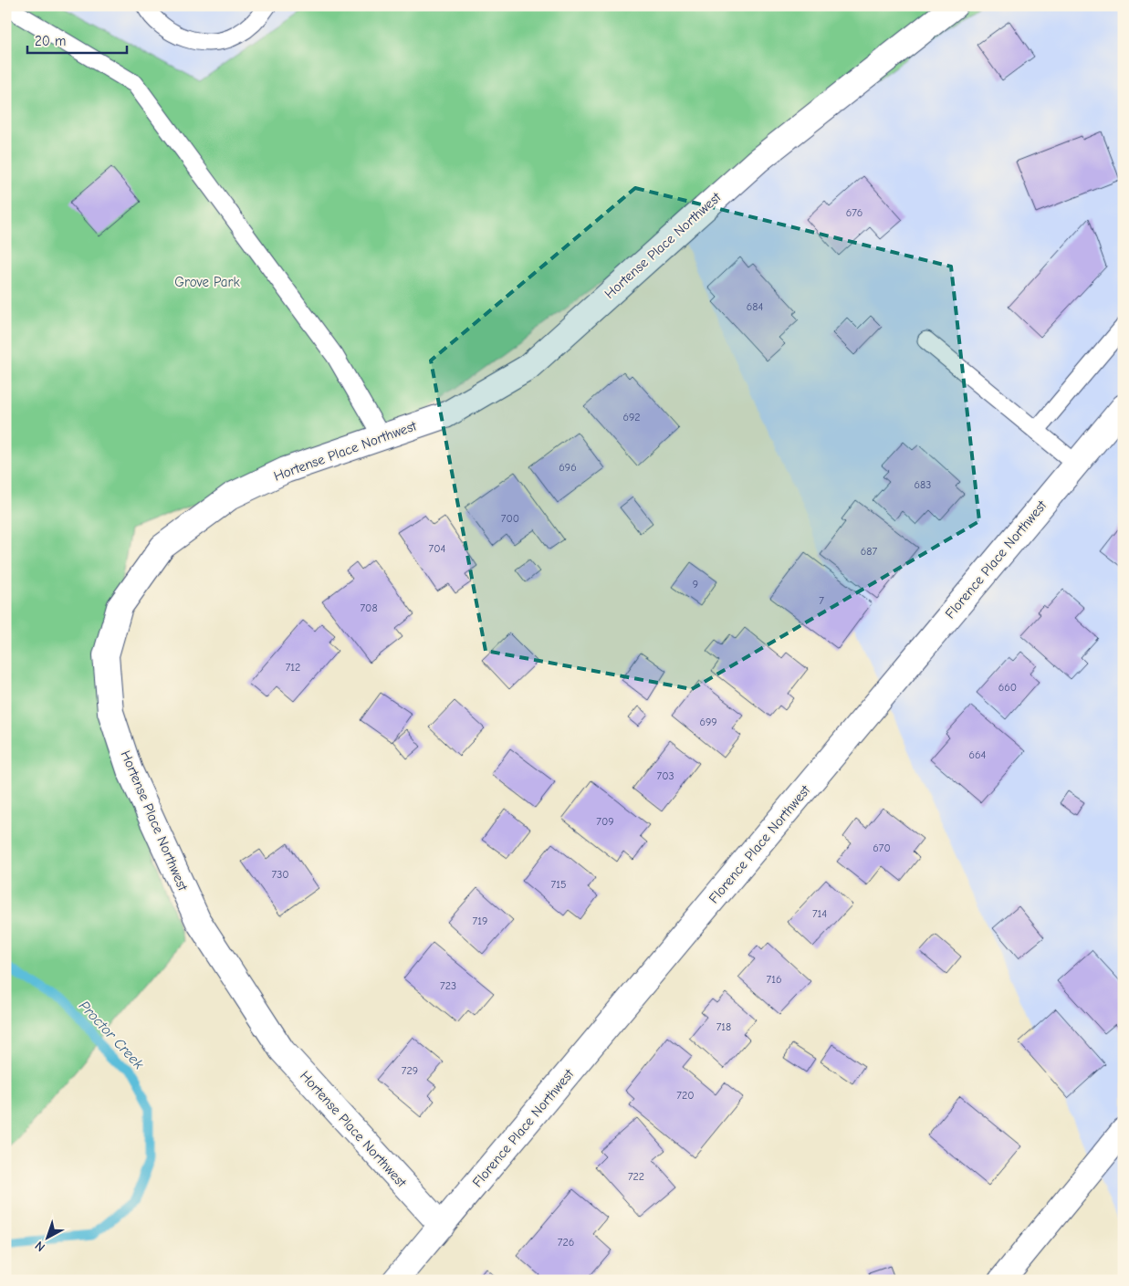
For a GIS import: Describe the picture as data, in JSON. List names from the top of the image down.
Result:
{
  "streets": {
    "street": ["Hortense Place Northwest", "Florence Place Northwest"]
  },
  "crossings": [
    ["Hortense Place Northwest", "Florence Place Northwest"]
  ],
  "water": ["Proctor Creek"],
  "parks": ["Grove Park"],
  "house_numbers": [
    "676",
    "684",
    "692",
    "696",
    "683",
    "700",
    "704",
    "687",
    "9",
    "7",
    "708",
    "712",
    "660",
    "699",
    "664",
    "703",
    "709",
    "670",
    "730",
    "715",
    "714",
    "719",
    "716",
    "723",
    "718",
    "729",
    "720",
    "722",
    "726"
  ],
  "scale_bar": "20 m",
  "north": "bottom left"
}
